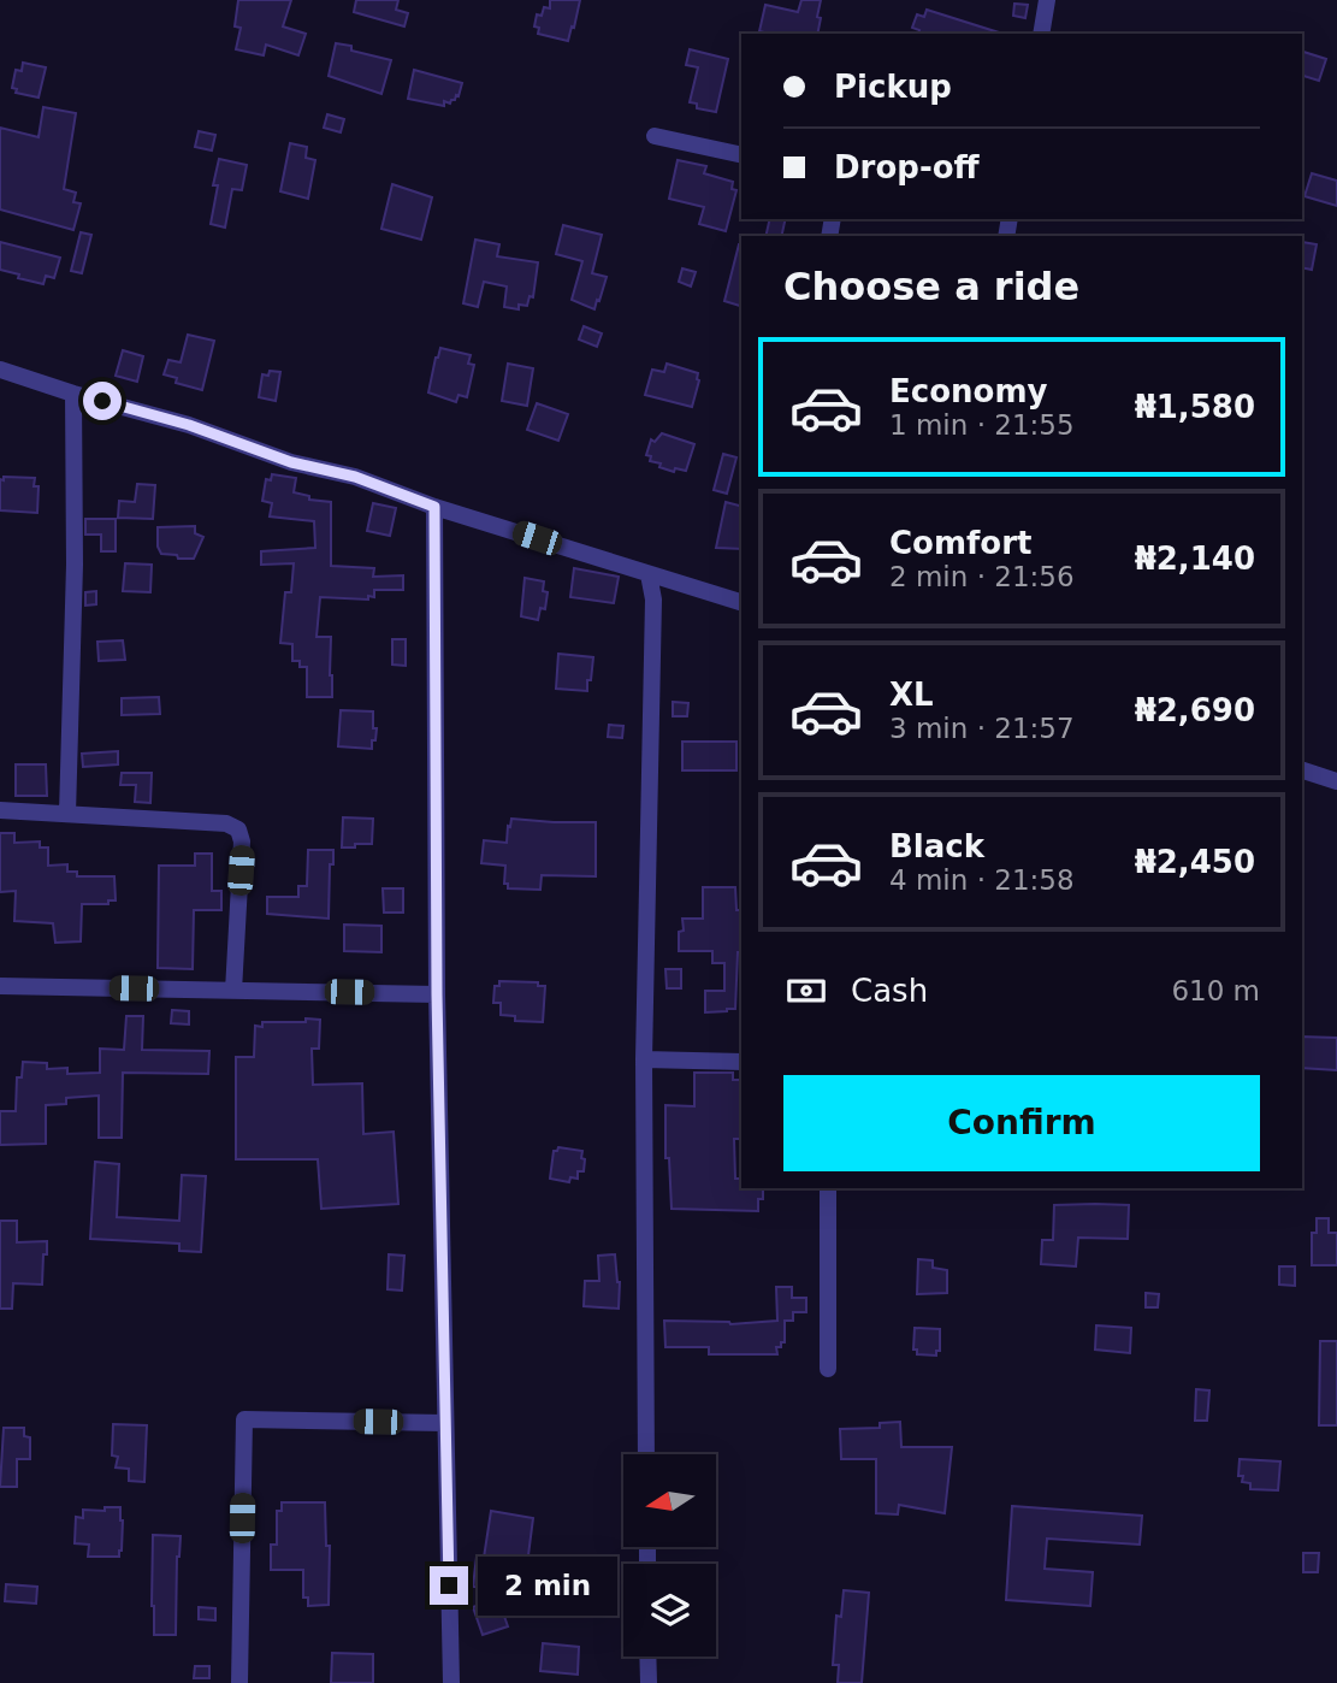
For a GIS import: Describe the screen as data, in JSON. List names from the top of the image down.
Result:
{
  "north": "left",
  "page": {
    "banner": ["Pickup", "Drop-off"],
    "heading": "Choose a ride",
    "list": [
      {
        "name": "Economy",
        "note": "1 min · 21:55",
        "value": "₦1,580"
      },
      {
        "name": "Comfort",
        "note": "2 min · 21:56",
        "value": "₦2,140"
      },
      {
        "name": "XL",
        "note": "3 min · 21:57",
        "value": "₦2,690"
      },
      {
        "name": "Black",
        "note": "4 min · 21:58",
        "value": "₦2,450"
      }
    ],
    "pay": ["Cash", "610 m"],
    "buttons": "Confirm",
    "bubble": "2 min"
  }
}
